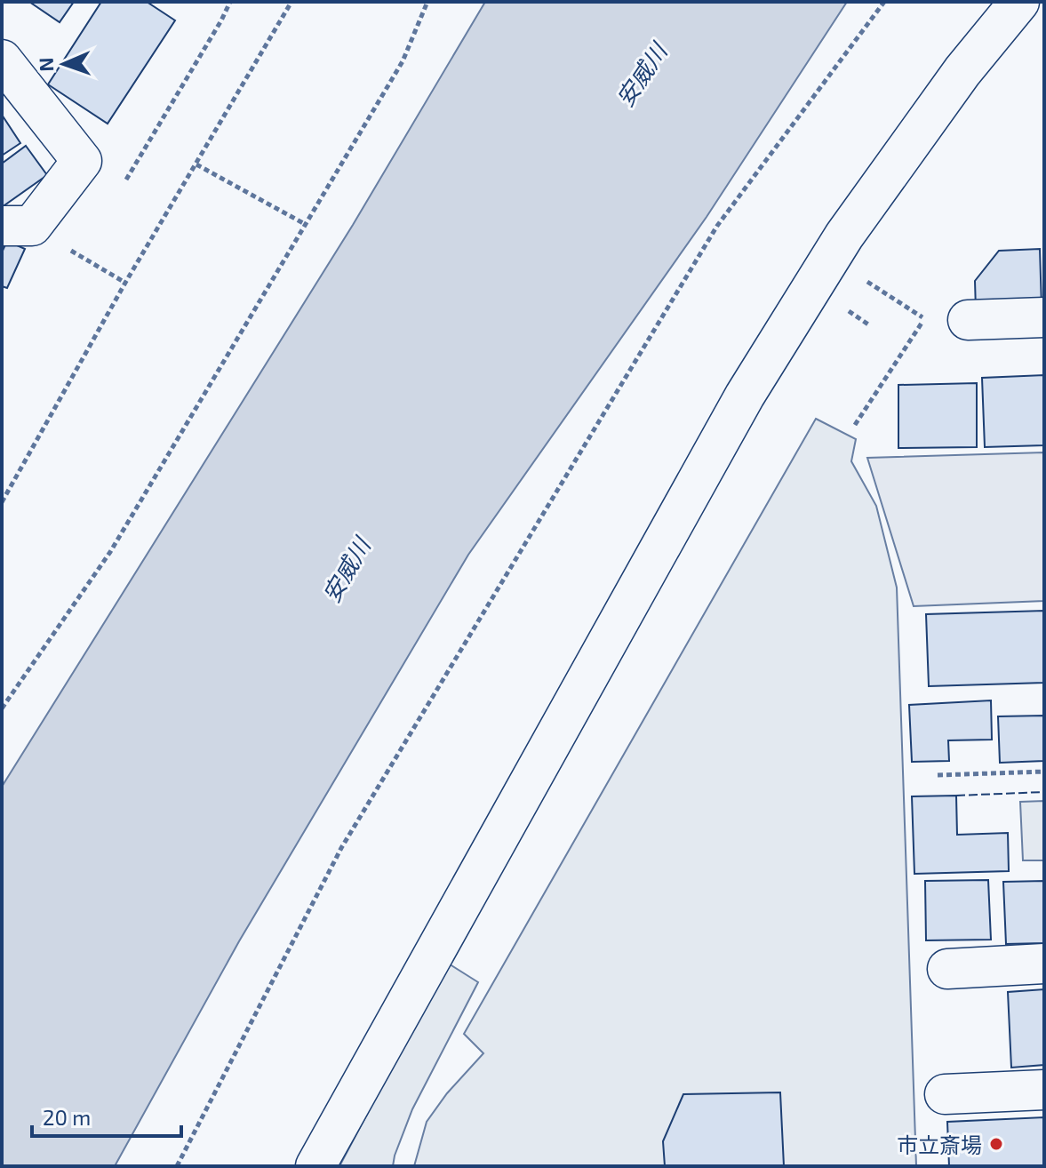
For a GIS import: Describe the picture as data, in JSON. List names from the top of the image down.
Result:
{
  "water": ["安威川"],
  "places": ["市立斎場"],
  "scale_bar": "20 m",
  "north": "left"
}
